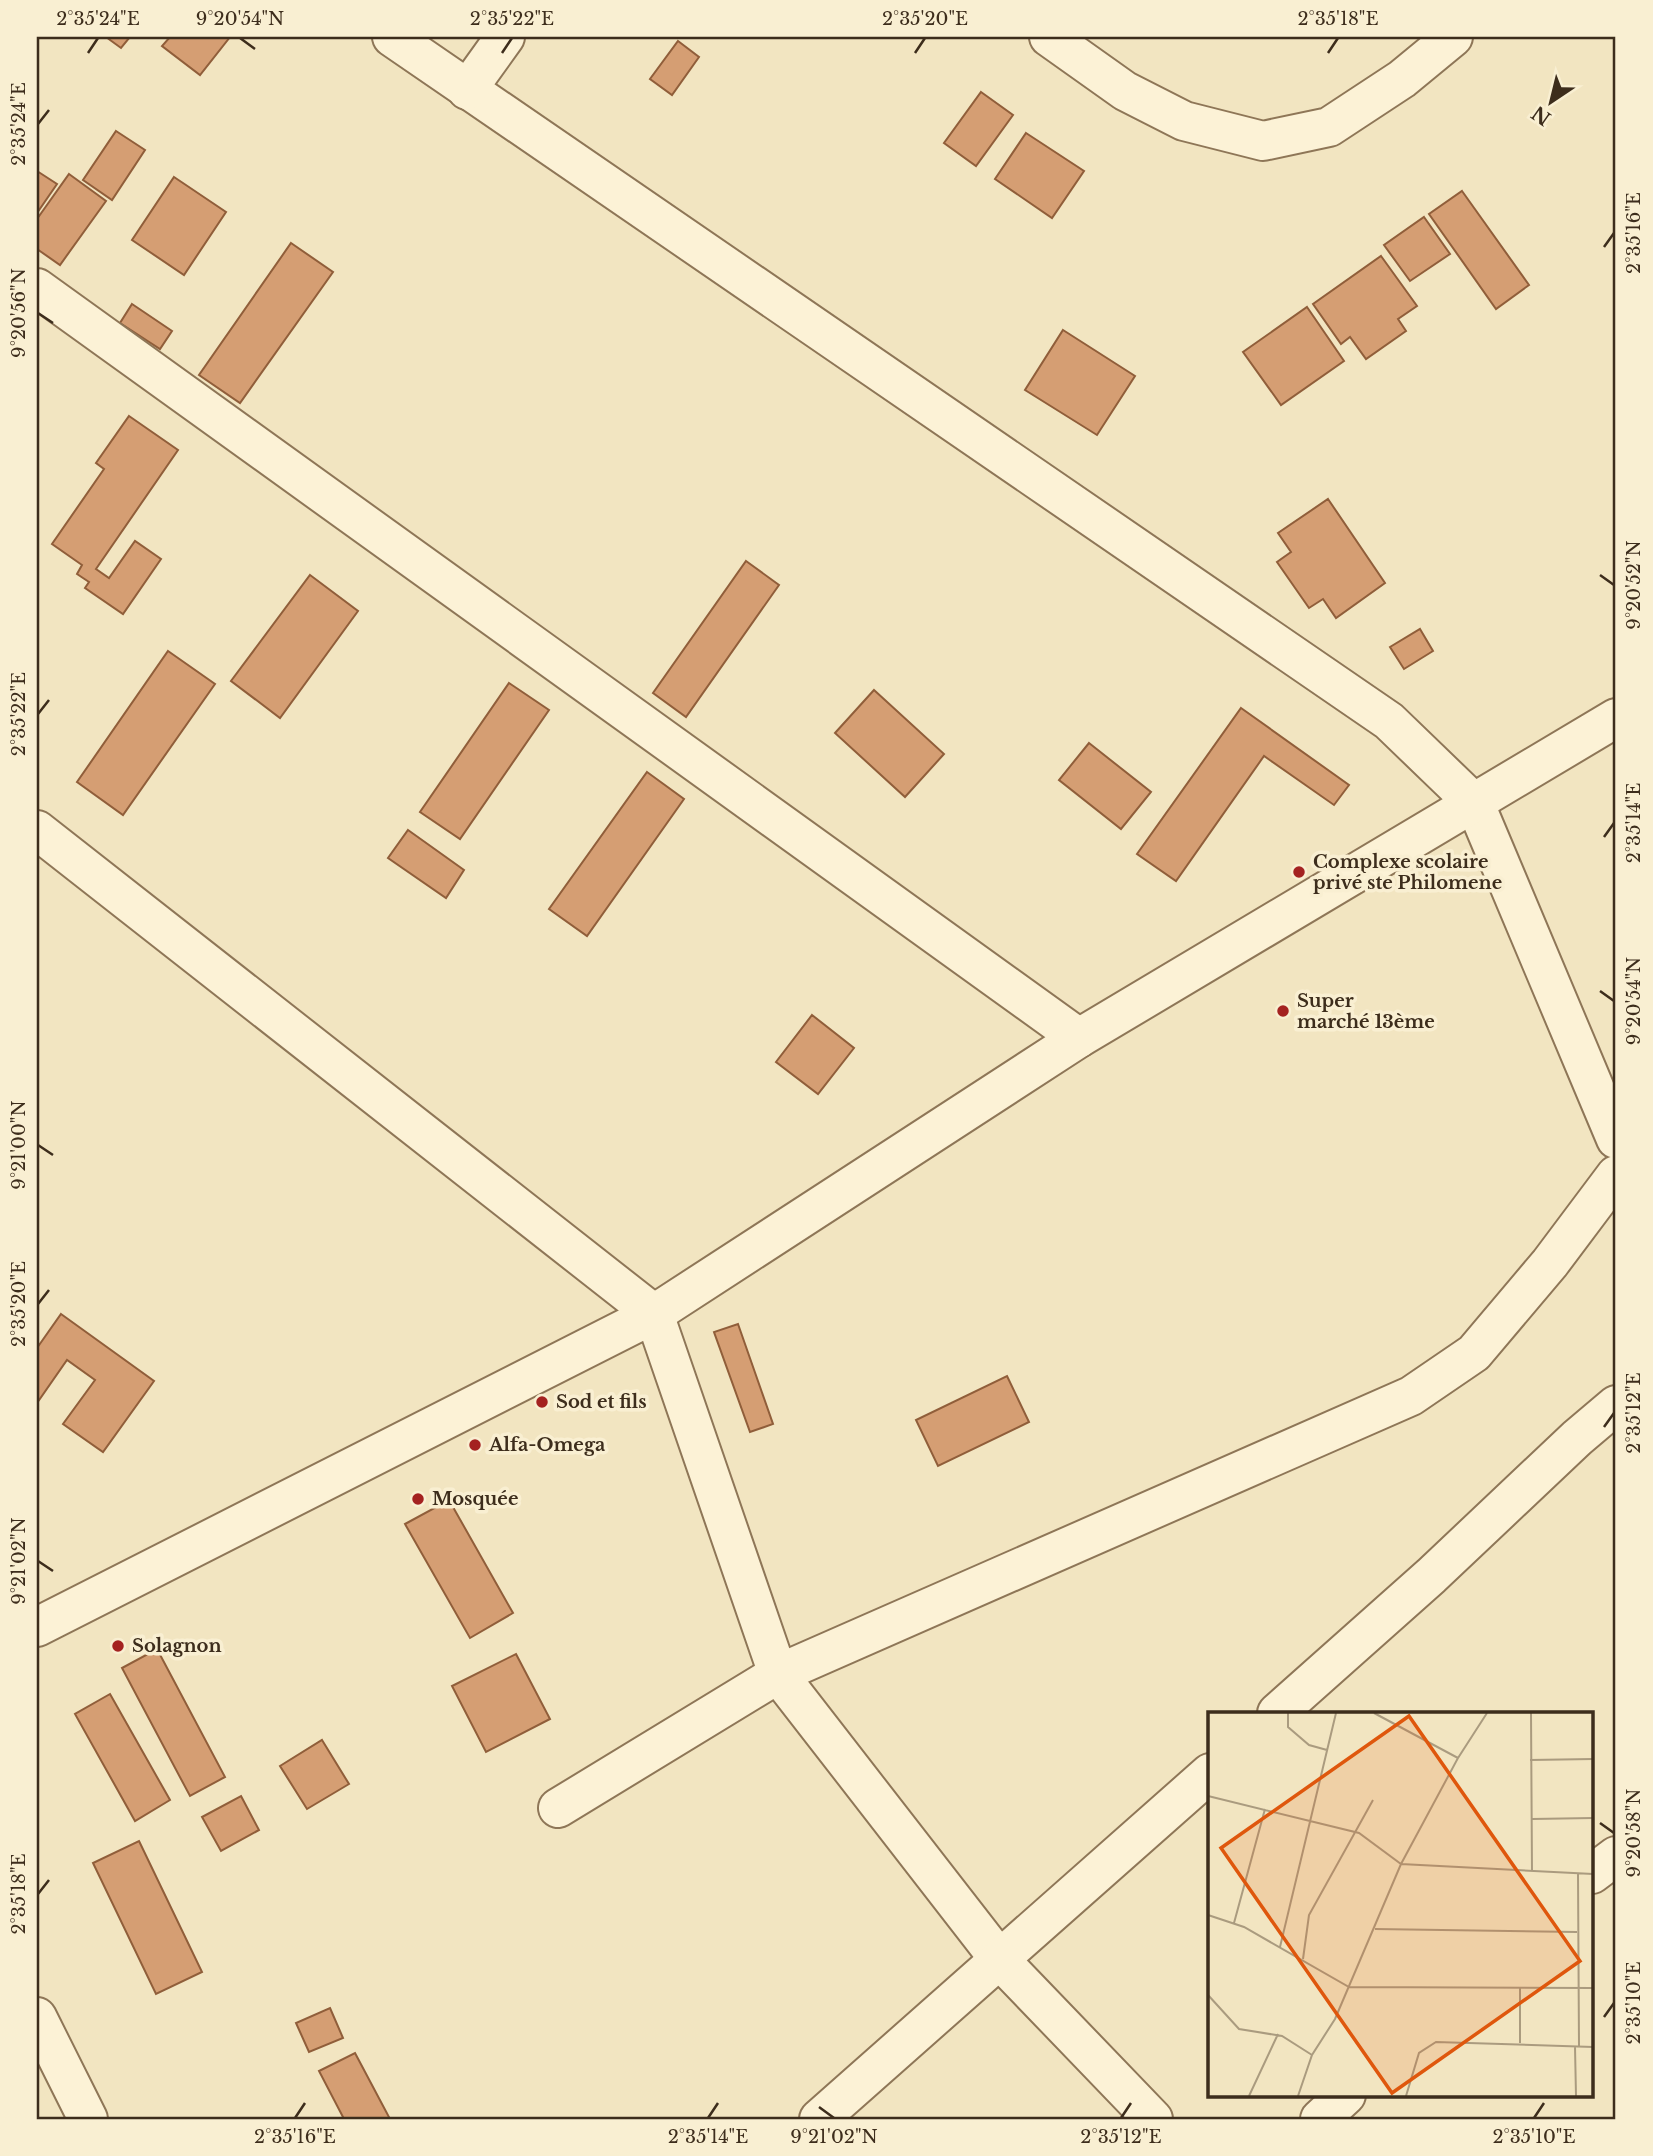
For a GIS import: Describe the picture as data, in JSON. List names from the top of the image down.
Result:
{
  "places": [
    "Complexe scolaire privé ste Philomene",
    "Super marché 13ème",
    "Sod et fils",
    "Alfa-Omega",
    "Mosquée",
    "Solagnon"
  ],
  "north": "bottom left",
  "coordinates": [
    "2°35'24\"E",
    "9°20'54\"N",
    "2°35'22\"E",
    "2°35'20\"E",
    "2°35'18\"E",
    "2°35'16\"E",
    "9°20'56\"N",
    "9°20'52\"N",
    "2°35'14\"E",
    "9°21'00\"N",
    "2°35'12\"E",
    "9°21'02\"N",
    "9°20'58\"N",
    "2°35'10\"E"
  ]
}
